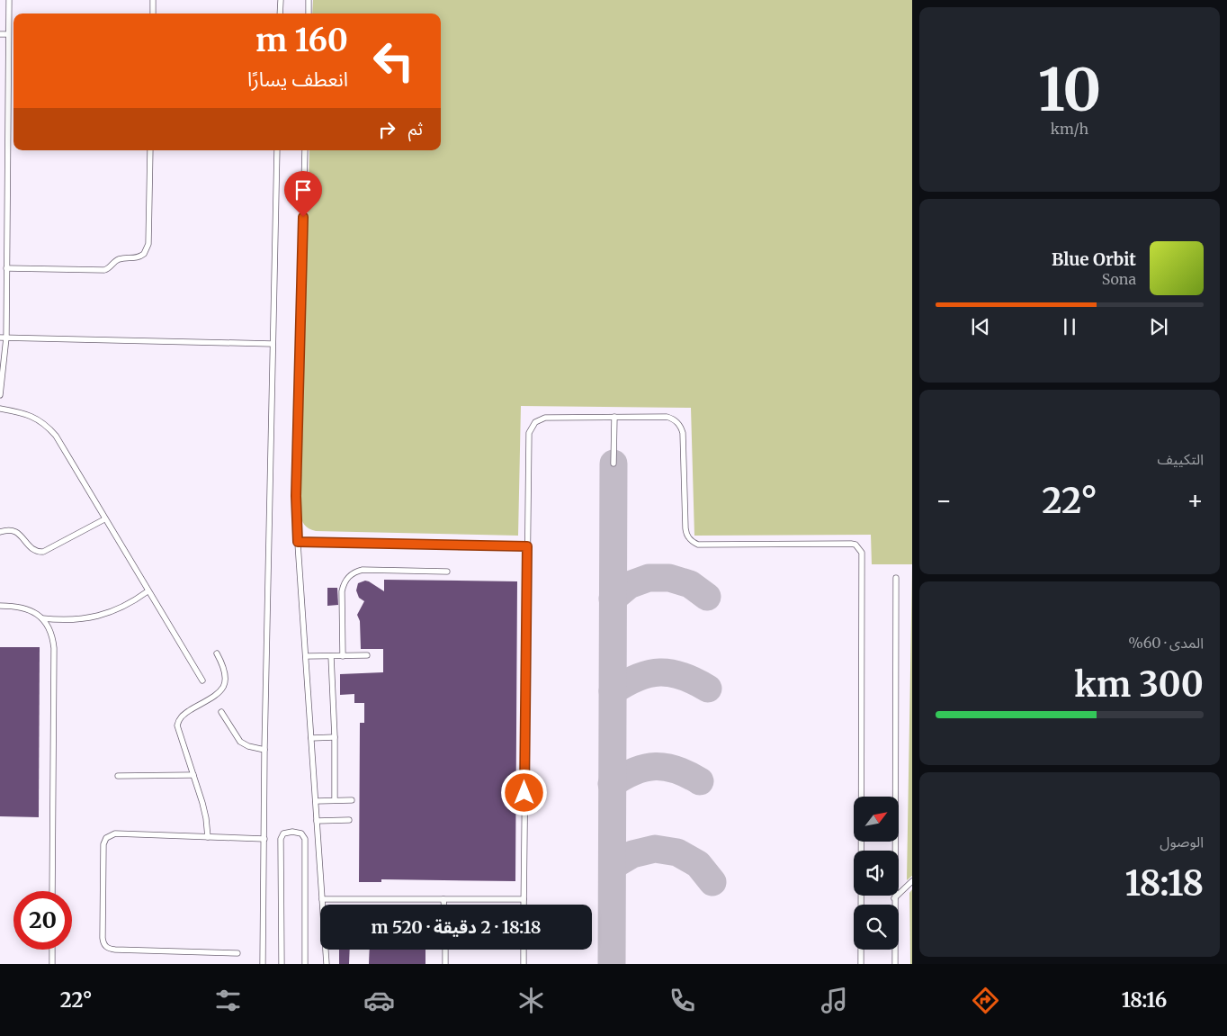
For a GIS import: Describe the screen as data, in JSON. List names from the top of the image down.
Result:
{
  "north": "top right",
  "page": {
    "tile": [
      ["10", "km/h"],
      "التكييف",
      ["المدى · 60%", "300 km"],
      ["الوصول", "18:18"]
    ],
    "turn": ["160 m", "انعطف يسارًا"],
    "then": "ثم",
    "song": ["Blue Orbit", "Sona"],
    "heat": ["−", "22°", "+"],
    "limit": "20",
    "trip": "18:18 · 2 دقيقة · 520 m",
    "tabs": ["18:16", "22°"]
  }
}
